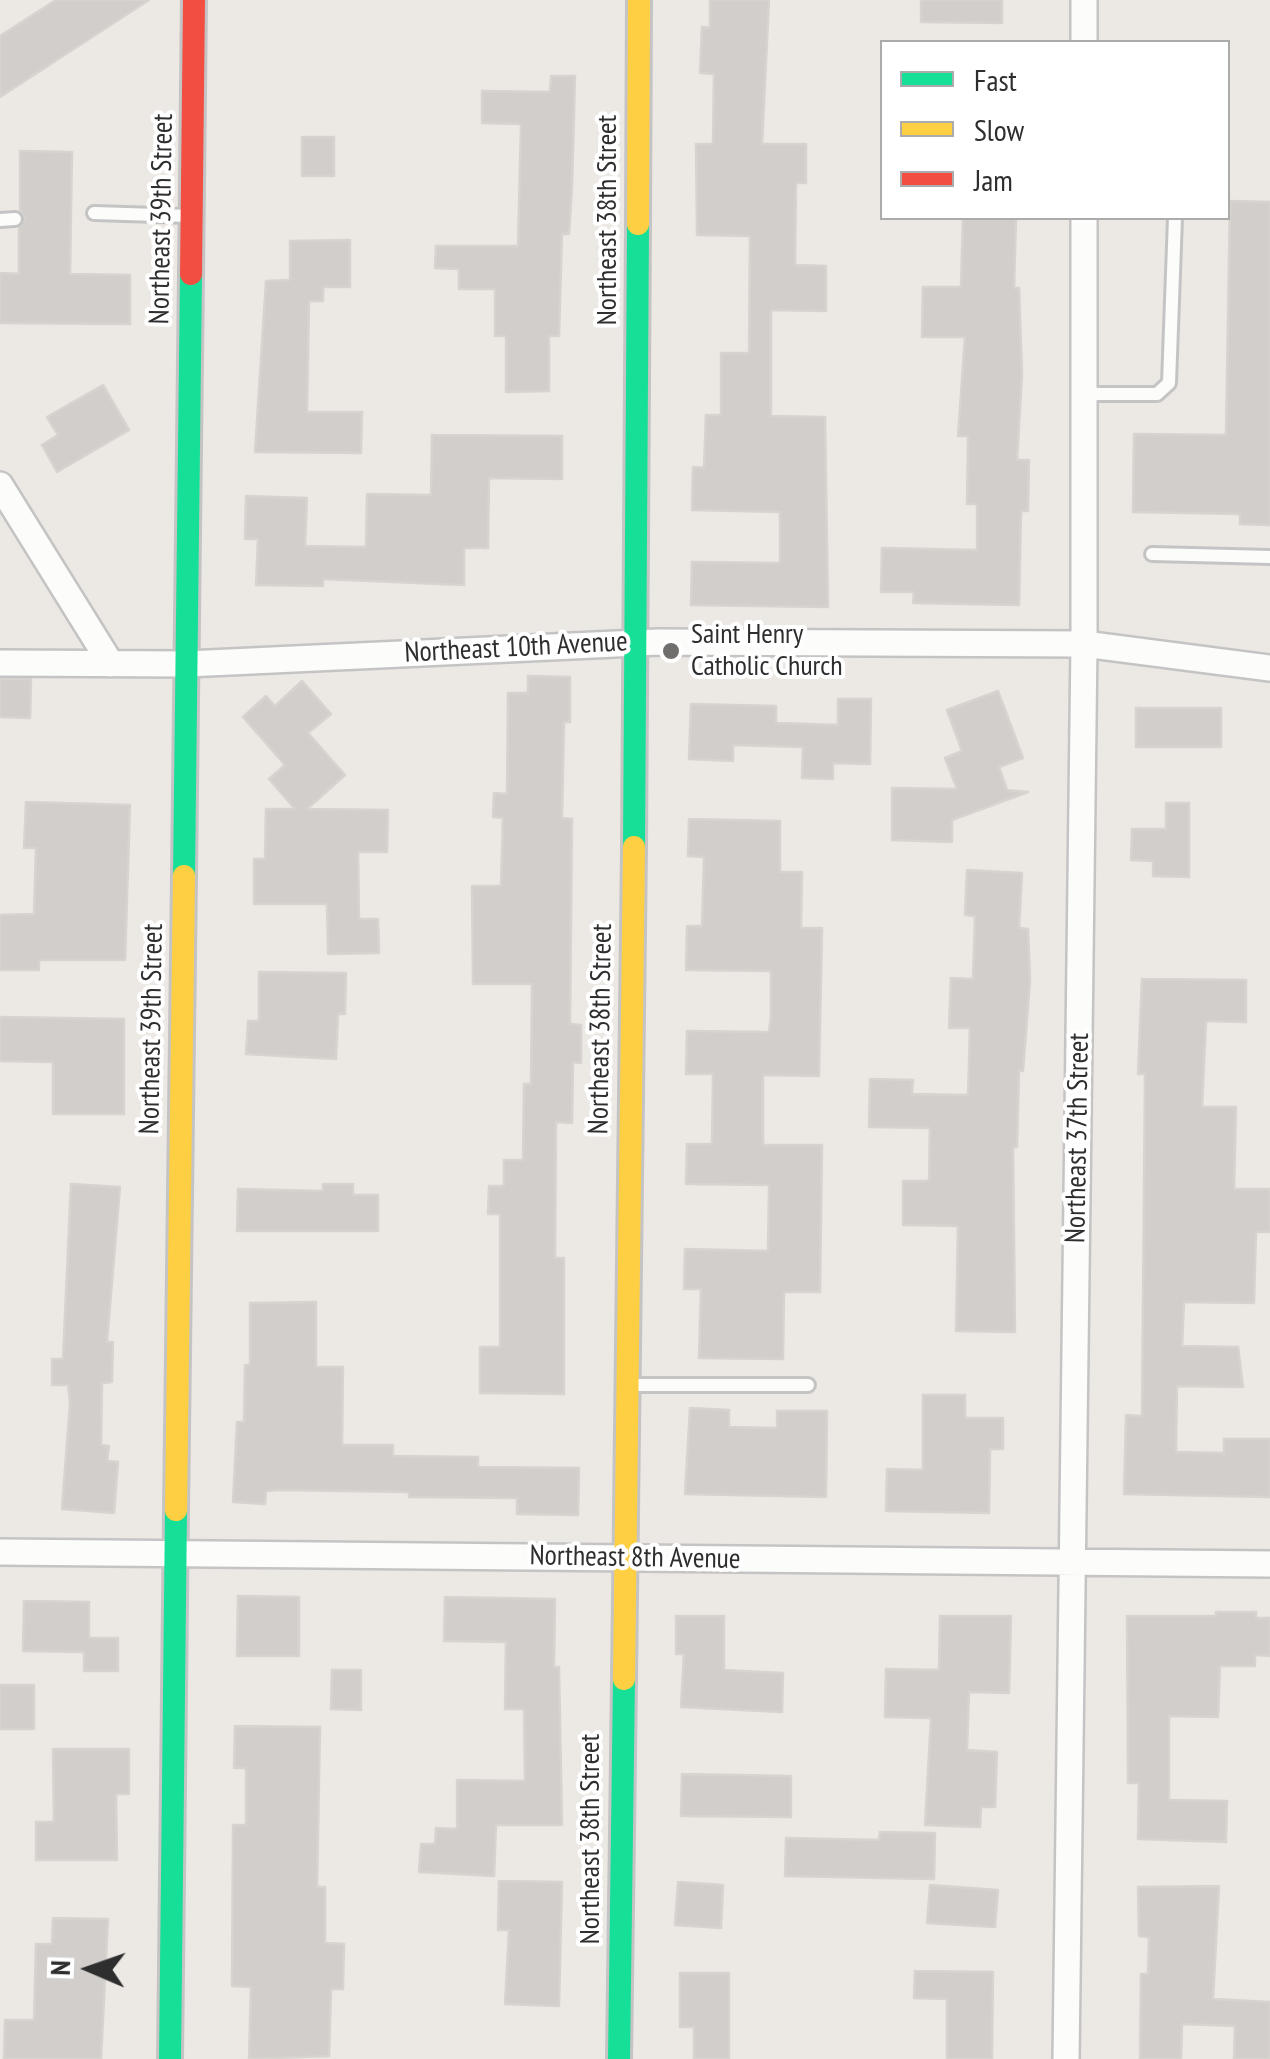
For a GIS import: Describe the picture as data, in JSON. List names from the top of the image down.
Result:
{
  "streets": {
    "street": [
      "Northeast 39th Street",
      "Northeast 38th Street",
      "Northeast 10th Avenue",
      "Northeast 37th Street",
      "Northeast 8th Avenue"
    ]
  },
  "crossings": [
    ["Northeast 39th Street", "Northeast 10th Avenue"],
    ["Northeast 39th Street", "Northeast 8th Avenue"],
    ["Northeast 38th Street", "Northeast 10th Avenue"],
    ["Northeast 38th Street", "Northeast 8th Avenue"],
    ["Northeast 10th Avenue", "Northeast 37th Street"],
    ["Northeast 37th Street", "Northeast 8th Avenue"]
  ],
  "places": ["Saint Henry Catholic Church"],
  "legend": ["Fast", "Slow", "Jam"],
  "north": "left"
}
